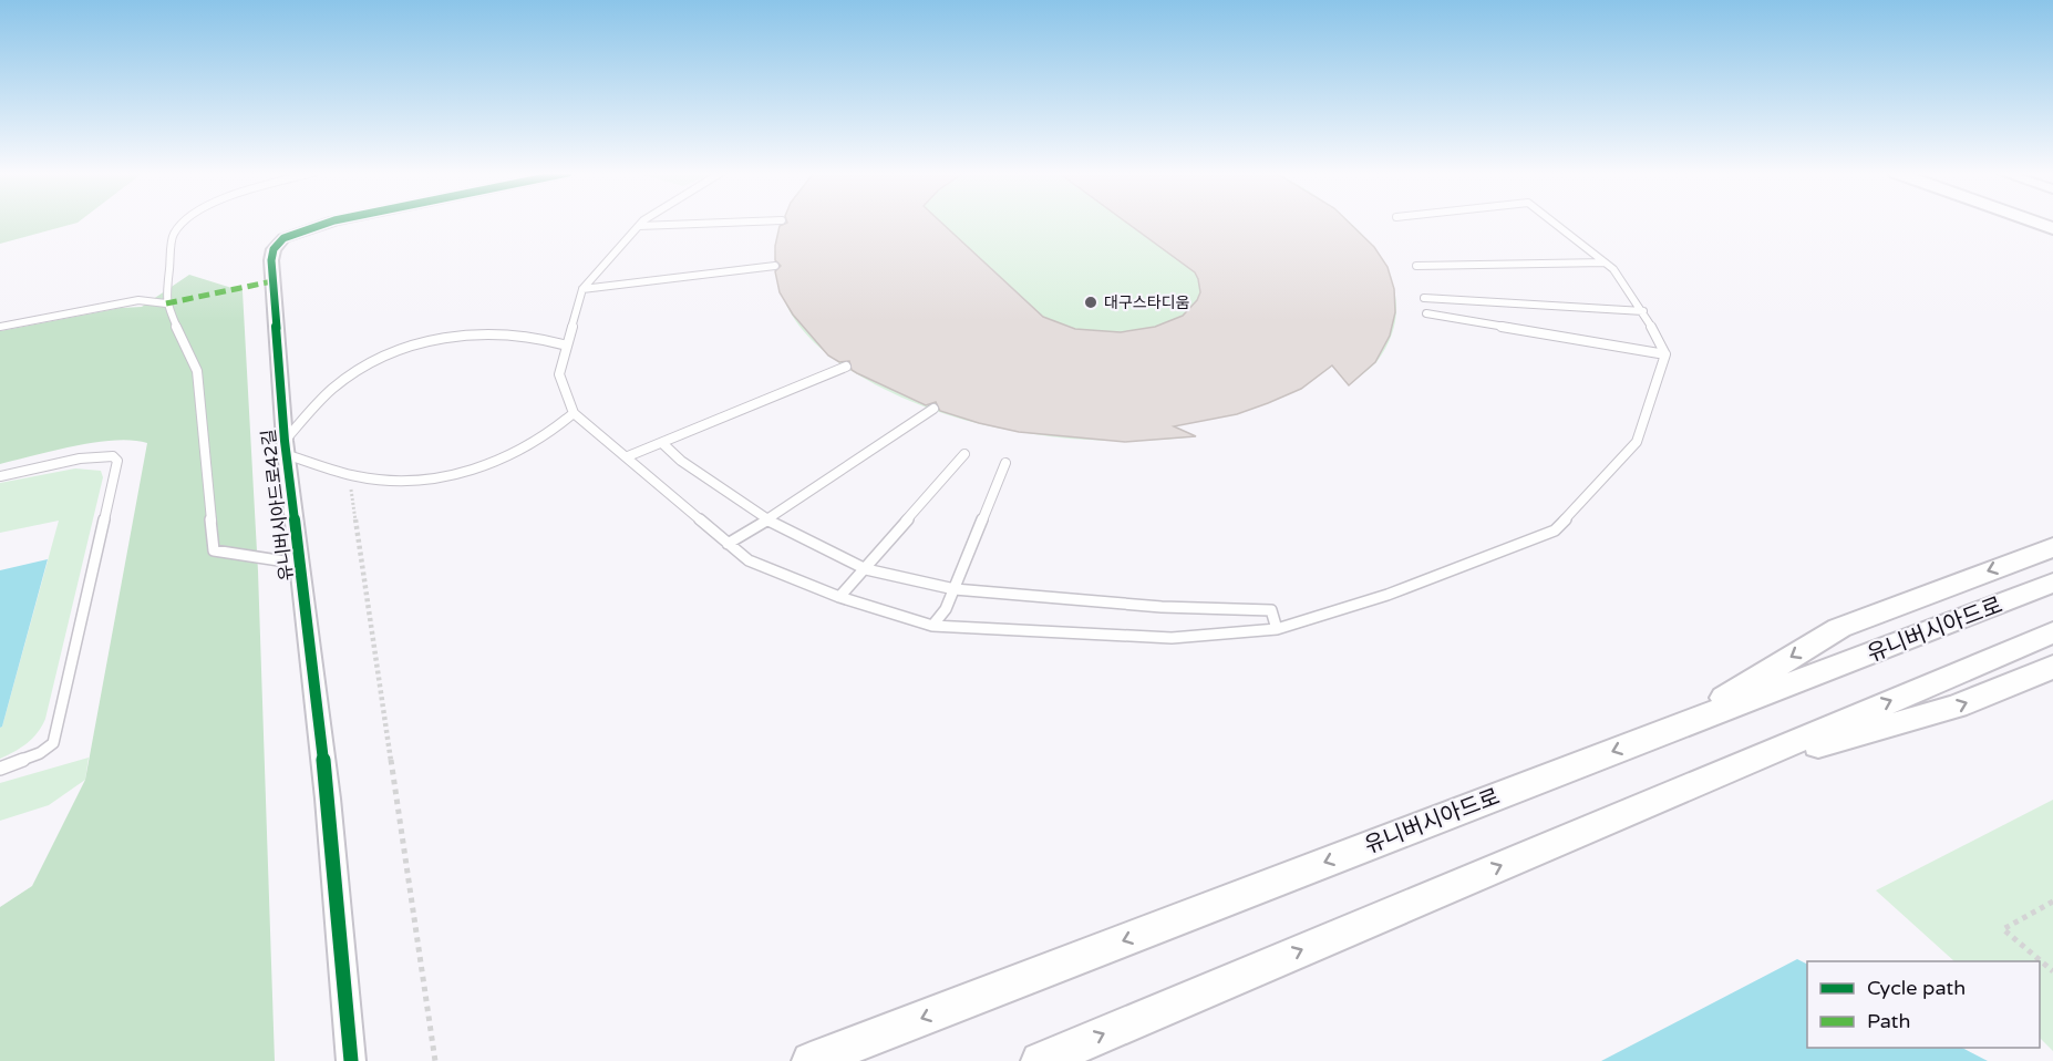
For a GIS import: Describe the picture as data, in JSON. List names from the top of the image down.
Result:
{
  "streets": {
    "main road": ["유니버시아드로"],
    "street": ["유니버시아드로42길"]
  },
  "places": ["대구스타디움"],
  "legend": ["Cycle path", "Path"]
}
